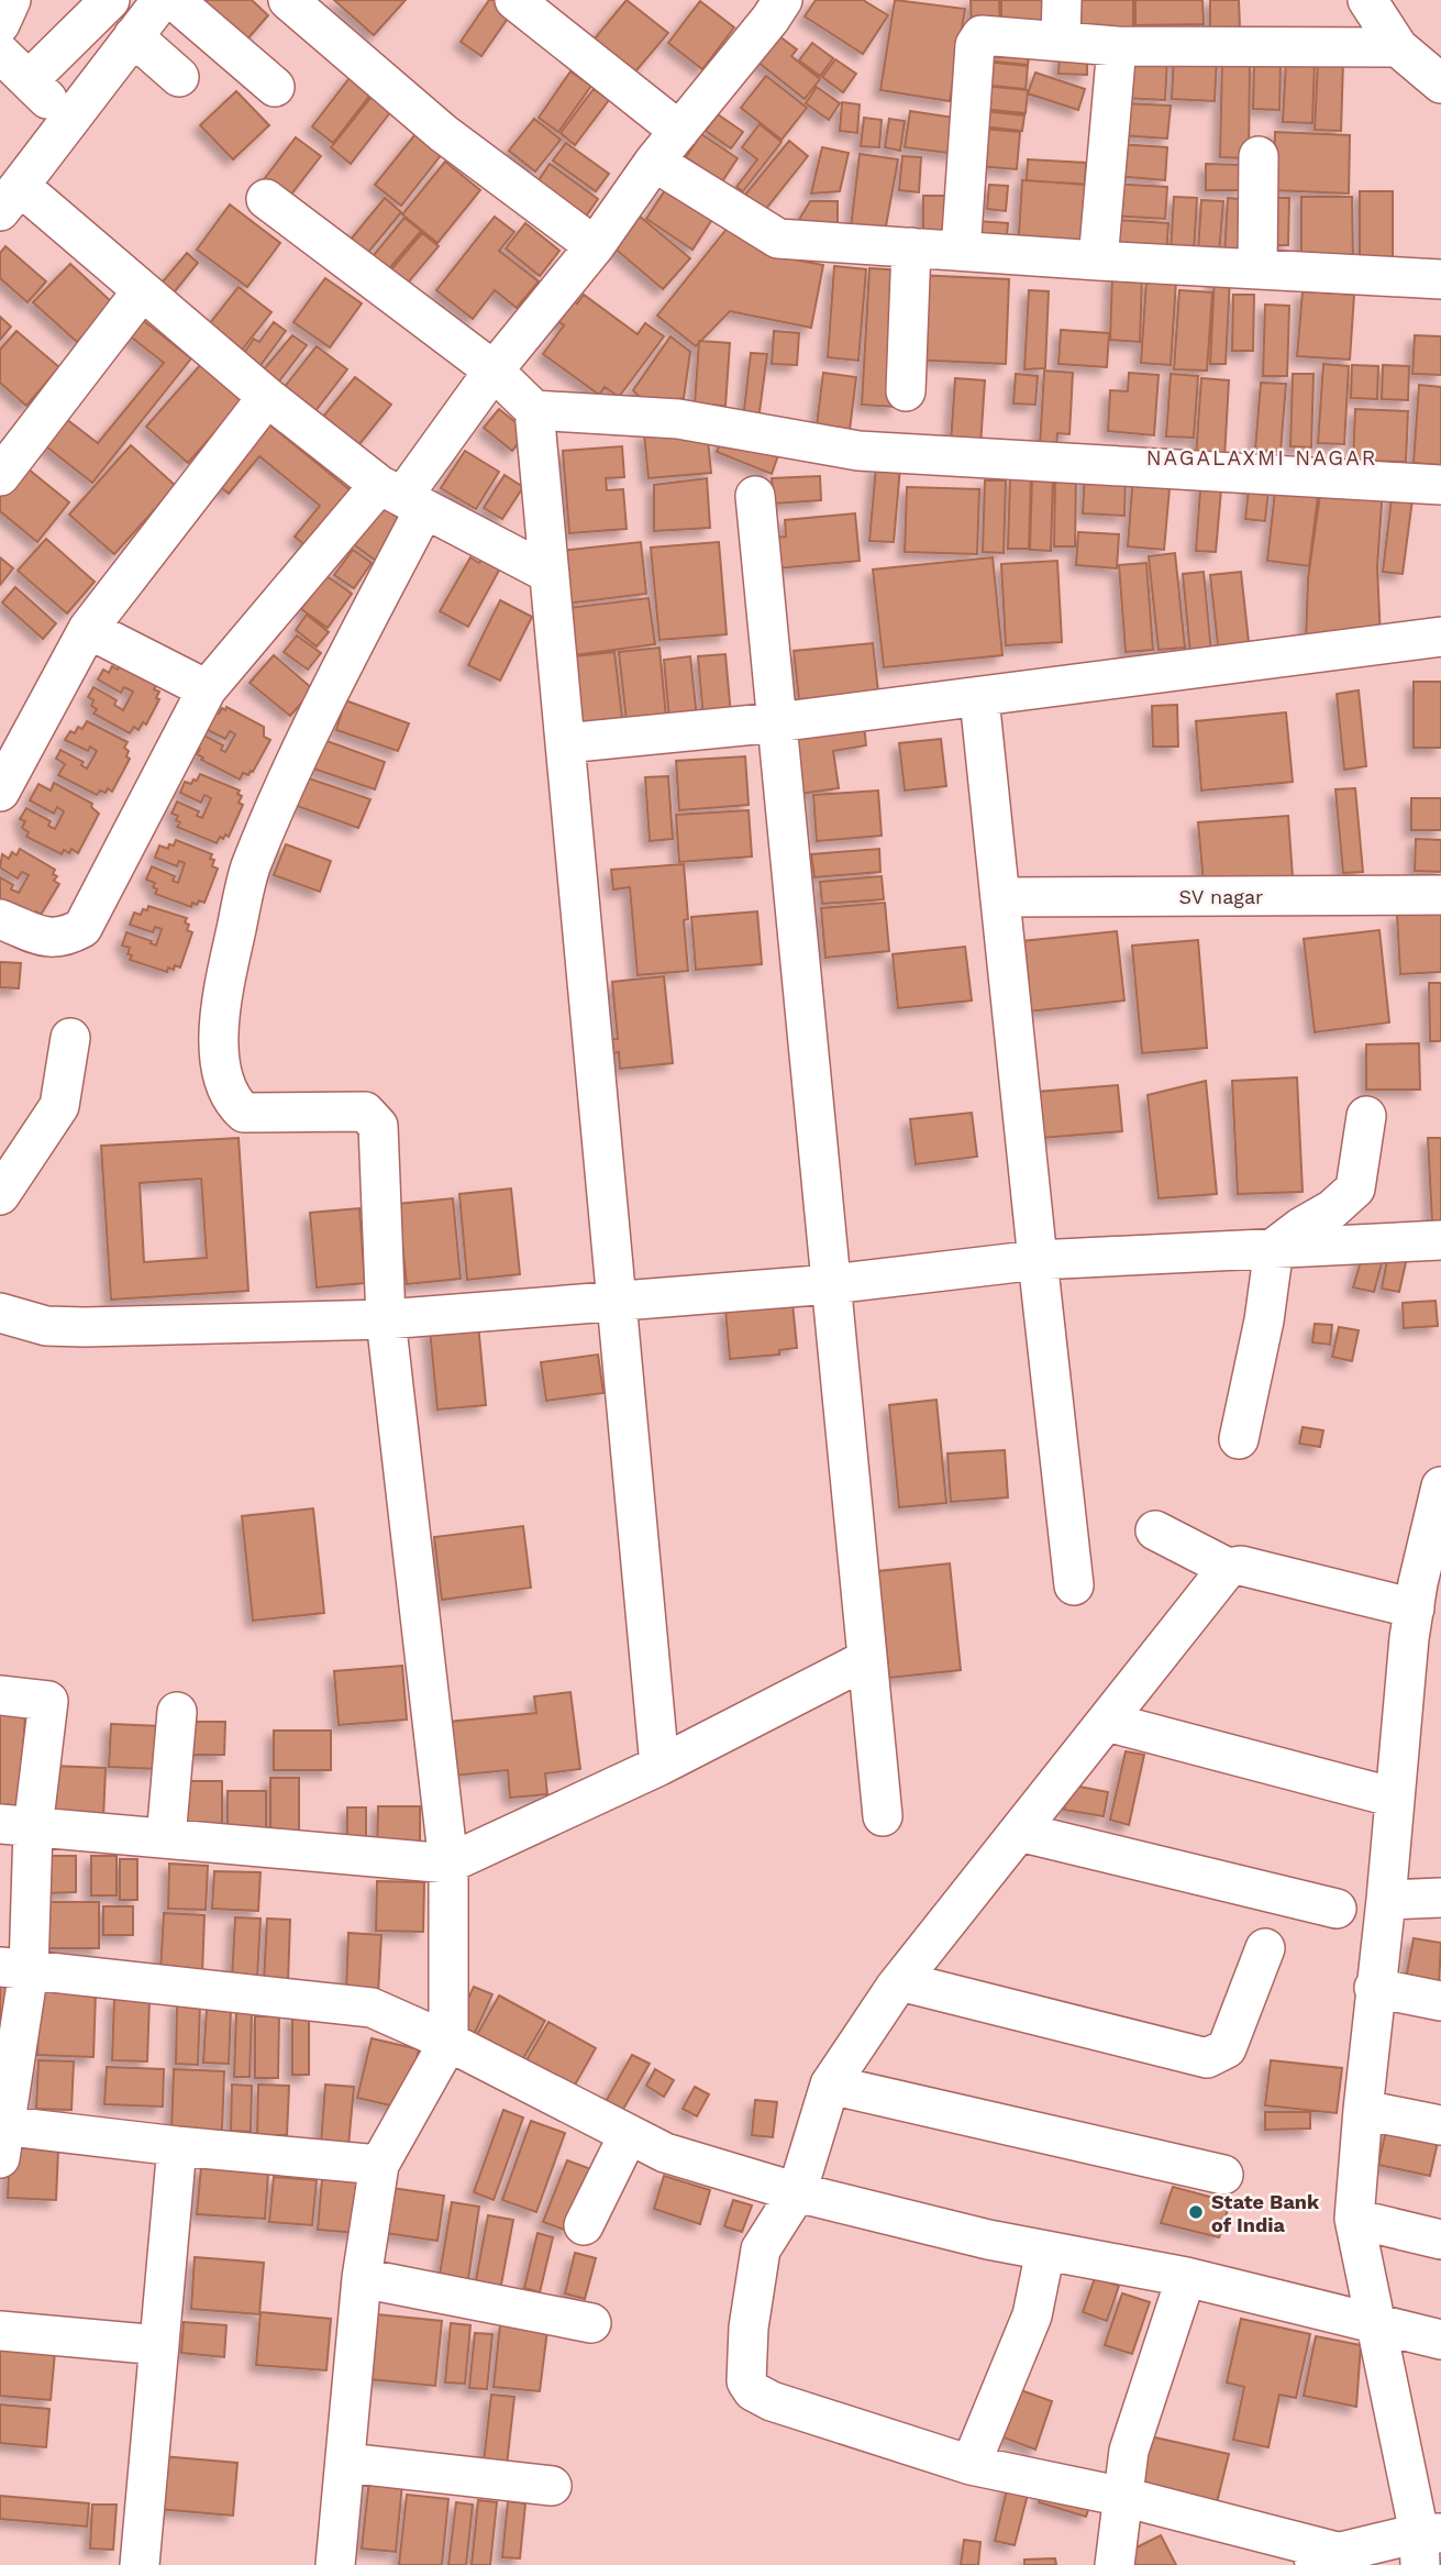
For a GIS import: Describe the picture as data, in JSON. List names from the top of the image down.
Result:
{
  "streets": {
    "street": ["SV nagar"]
  },
  "districts": ["NAGALAXMI NAGAR"],
  "places": ["State Bank of India"]
}
